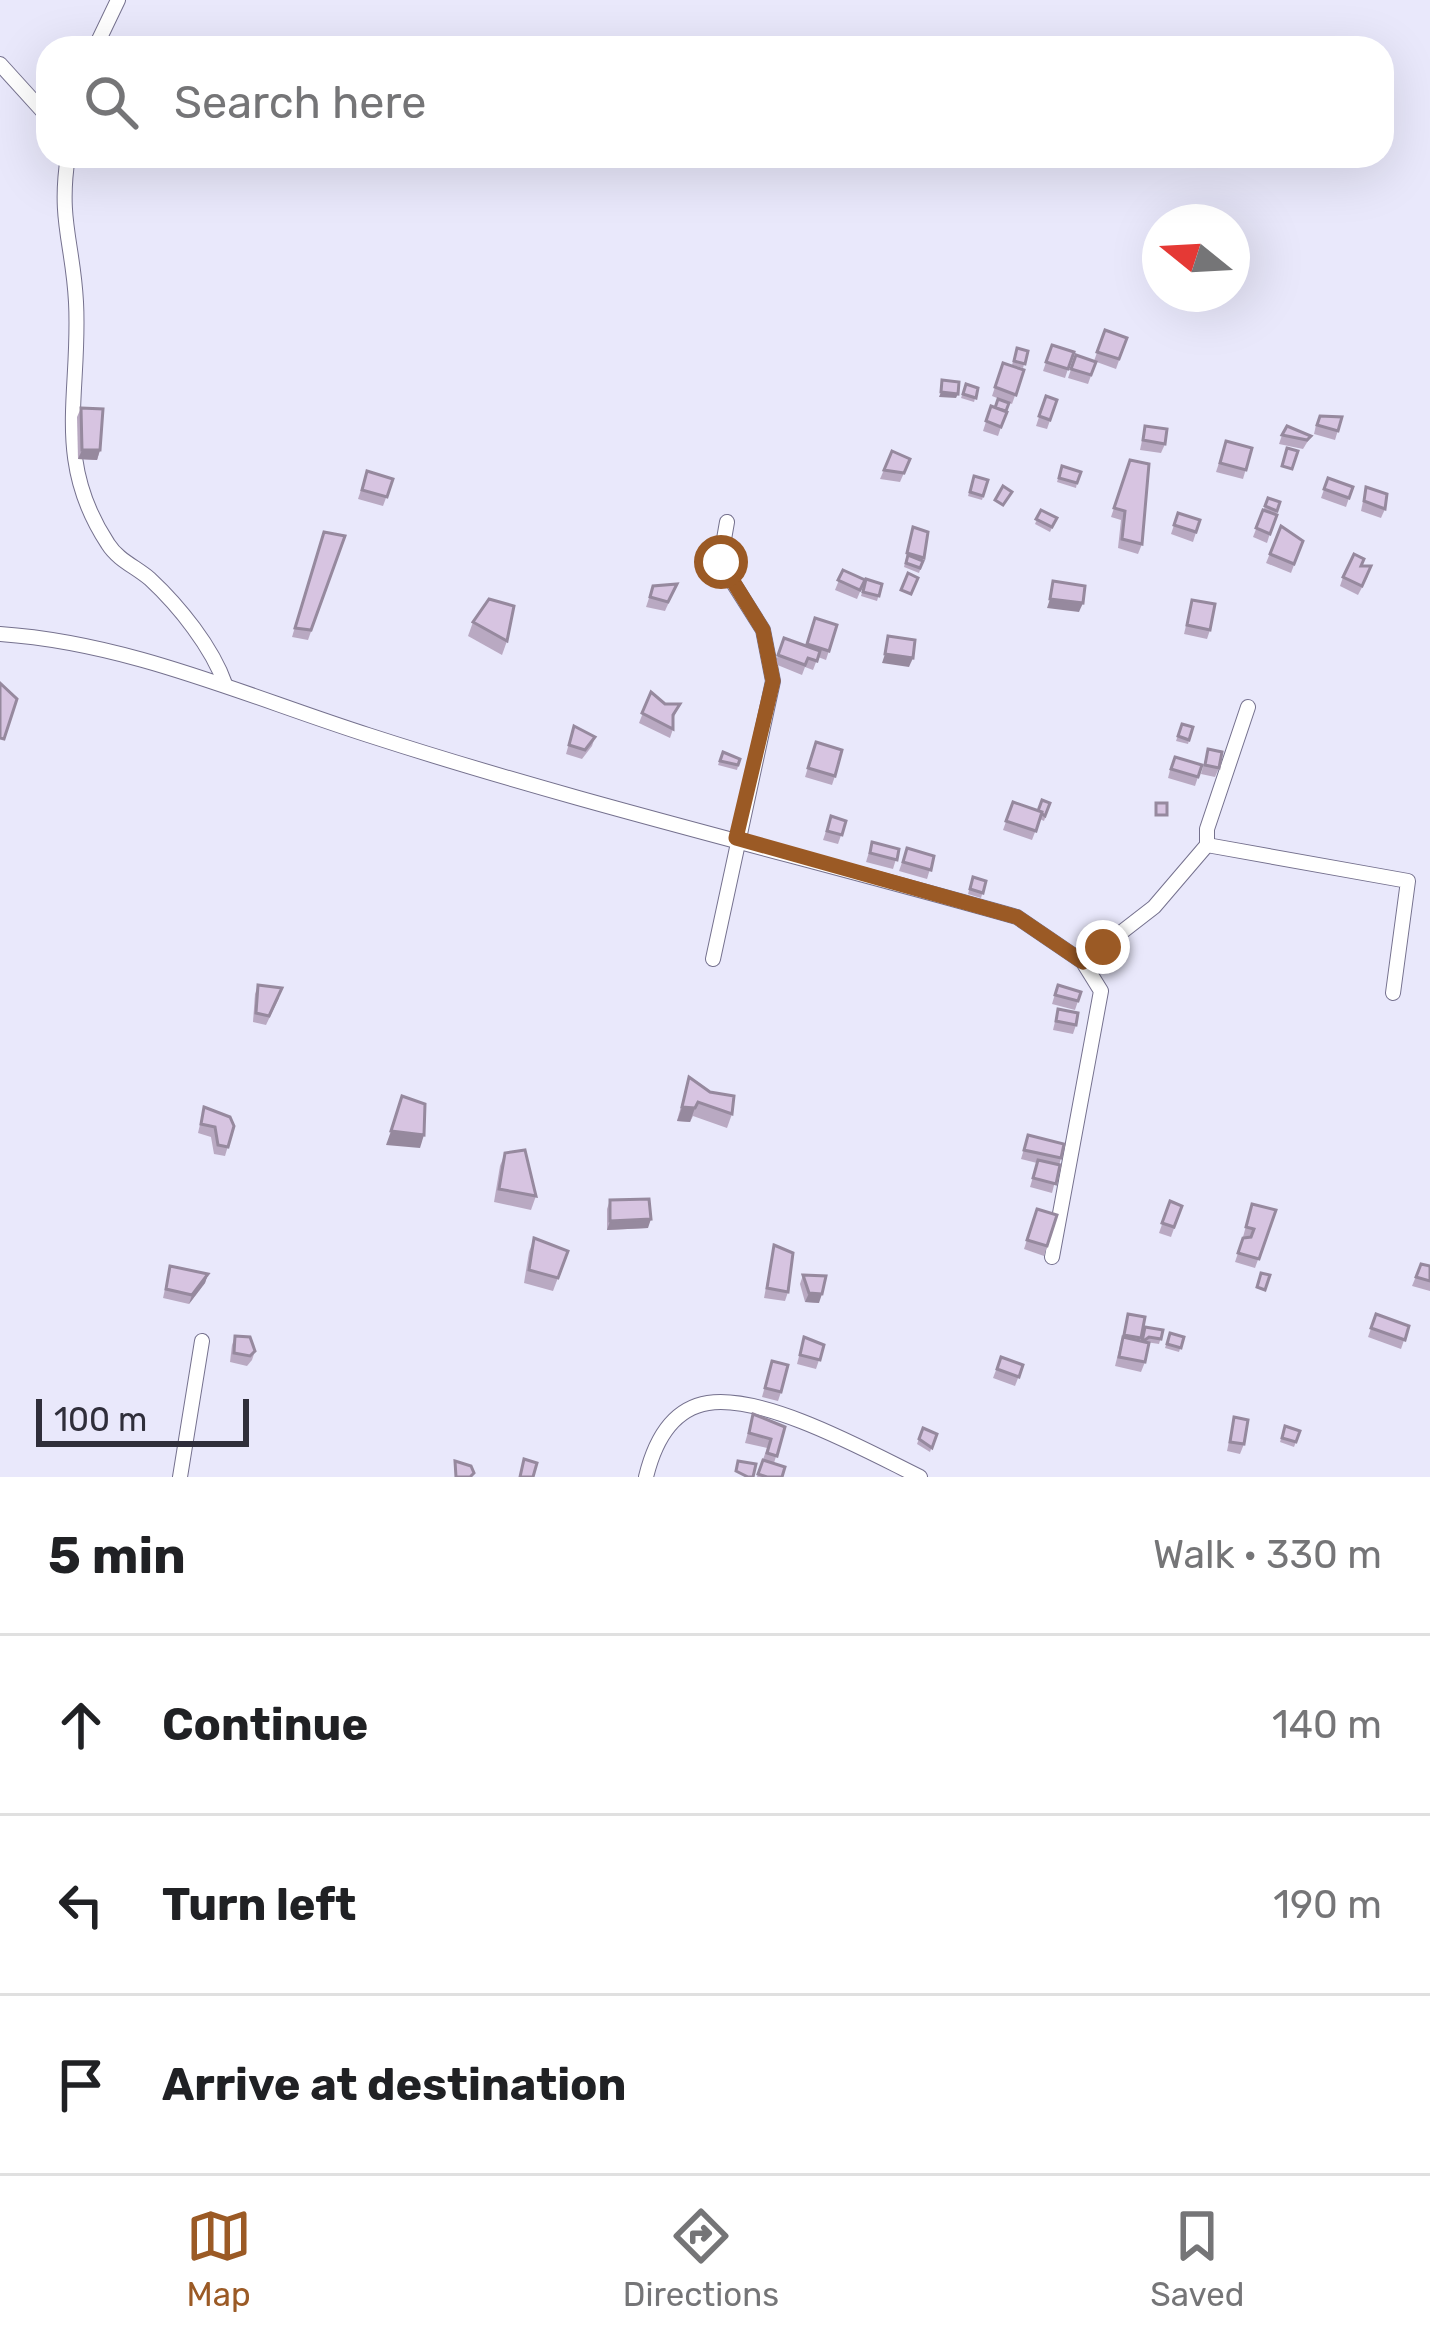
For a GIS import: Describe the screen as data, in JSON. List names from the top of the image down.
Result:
{
  "scale_bar": "100 m",
  "north": "left",
  "page": {
    "search": "Search here",
    "scale": "100 m",
    "heading": ["5 min", "Walk · 330 m"],
    "list": [
      ["Continue", "140 m"],
      ["Turn left", "190 m"],
      "Arrive at destination"
    ],
    "nav": ["Map", "Directions", "Saved"]
  }
}
